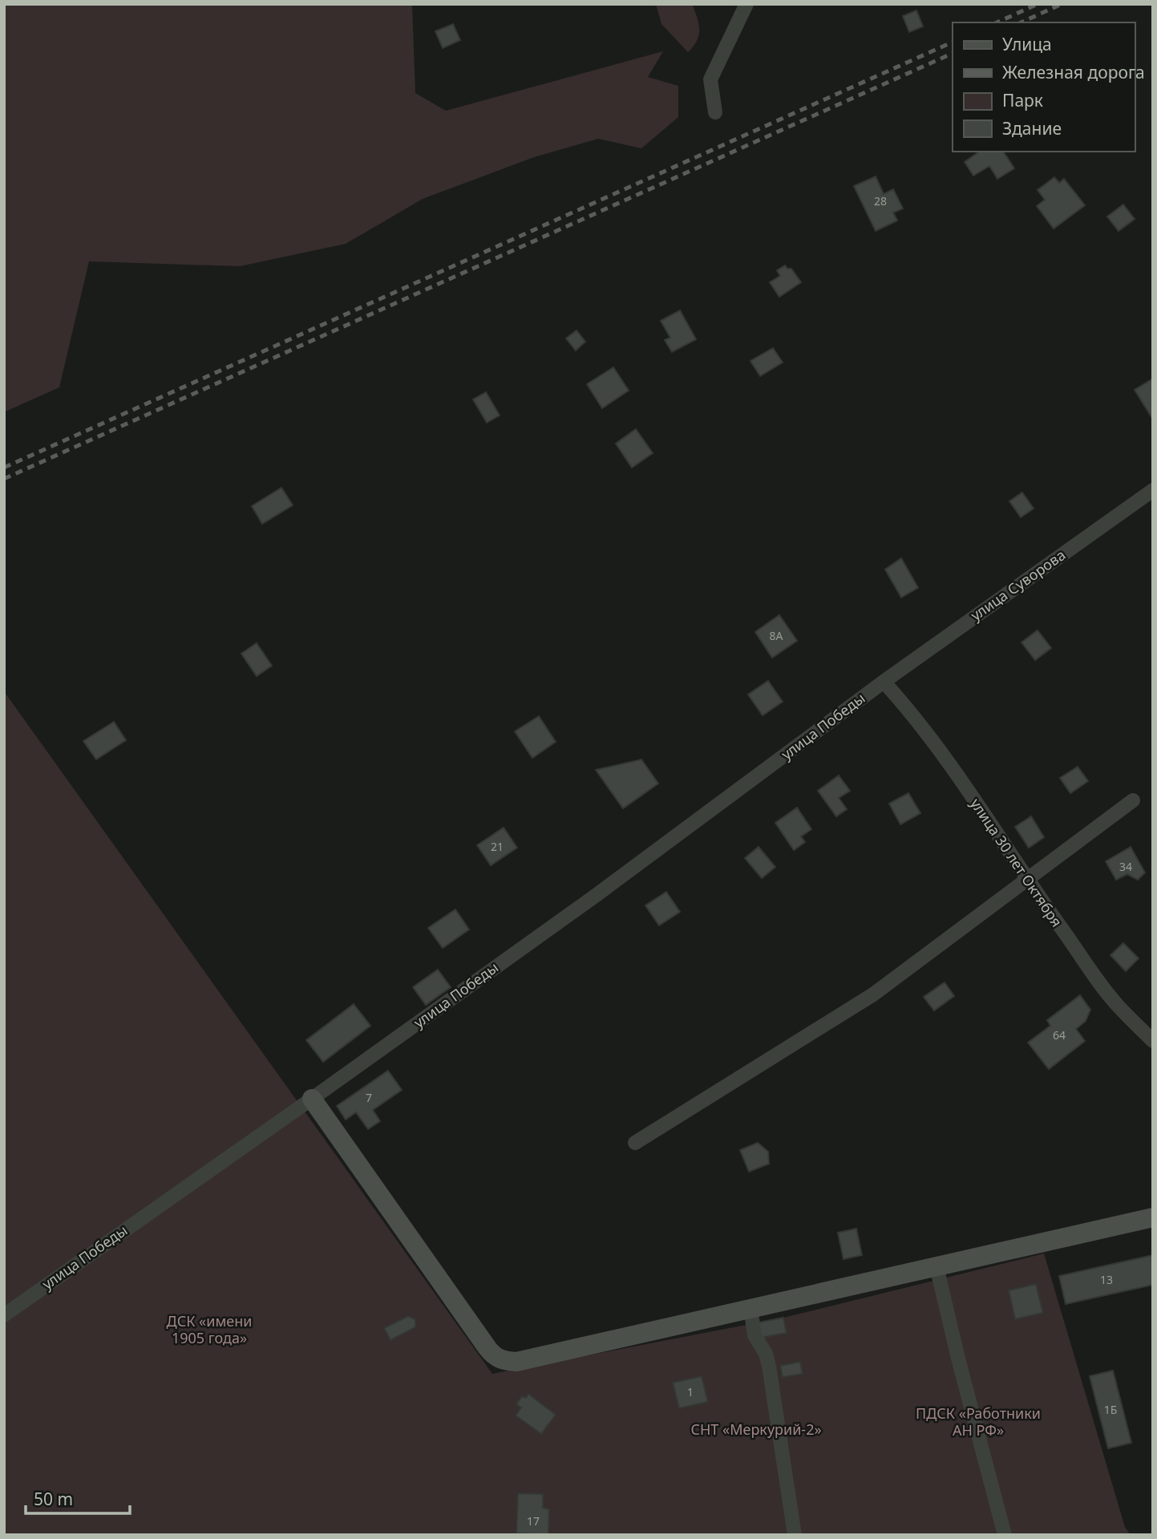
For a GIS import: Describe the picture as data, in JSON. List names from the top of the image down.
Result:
{
  "streets": {
    "street": ["улица Суворова", "улица Победы", "улица 30 лет Октября"]
  },
  "crossings": [
    ["улица Суворова", "улица Победы"],
    ["улица Суворова", "улица 30 лет Октября"],
    ["улица Победы", "улица 30 лет Октября"]
  ],
  "parks": ["ДСК «имени 1905 года»", "ПДСК «Работники АН РФ»", "СНТ «Меркурий-2»"],
  "house_numbers": [
    "28",
    "8А",
    "21",
    "34",
    "64",
    "7",
    "13",
    "1",
    "1Б",
    "17"
  ],
  "legend": [
    "Улица",
    "Железная дорога",
    "Парк",
    "Здание"
  ],
  "scale_bar": "50 m"
}
